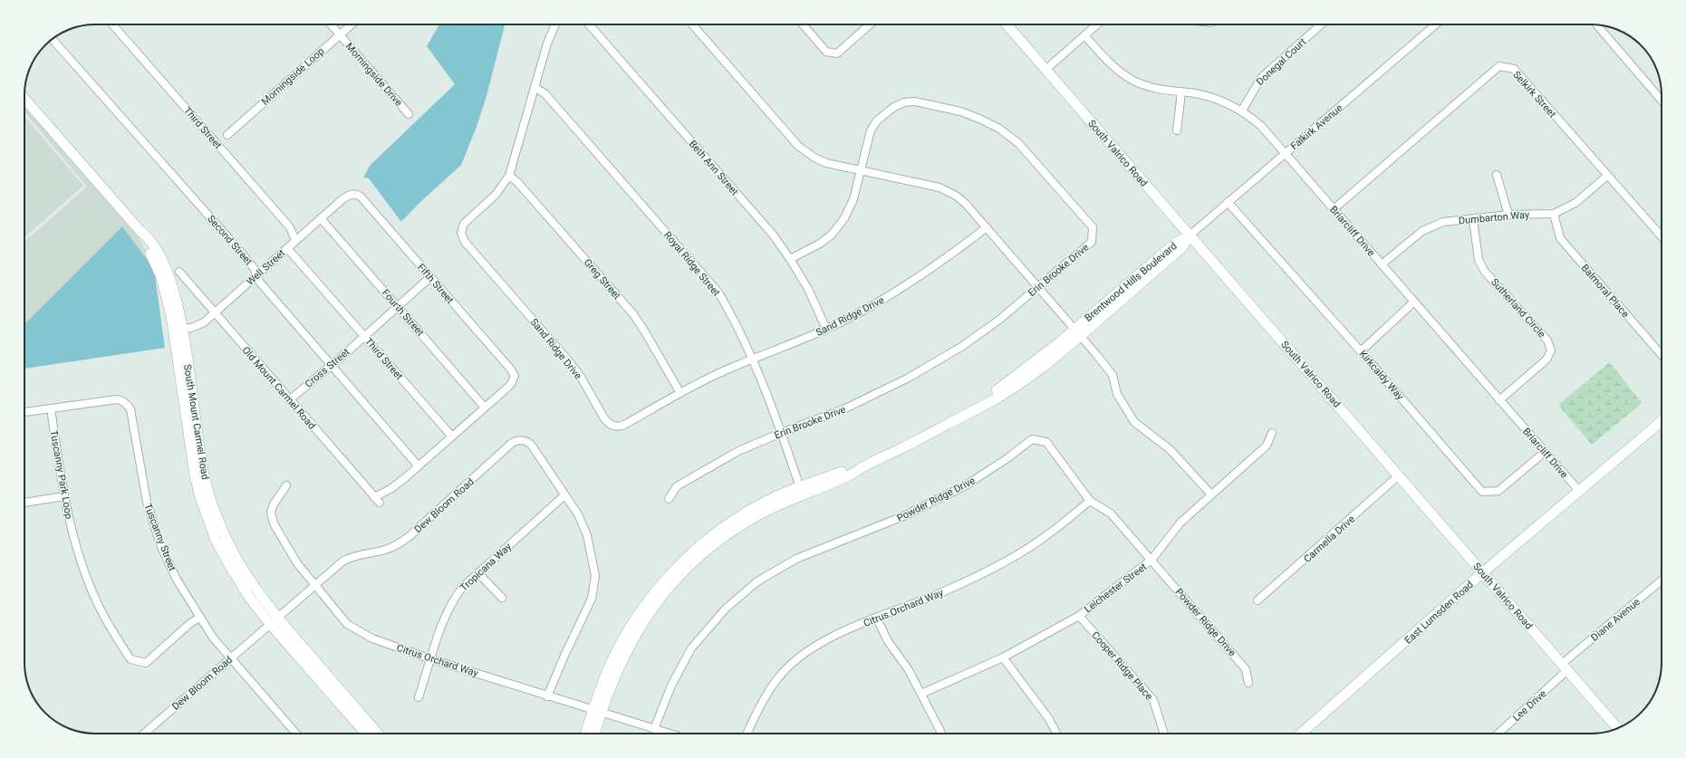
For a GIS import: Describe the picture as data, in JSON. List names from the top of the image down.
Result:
{
  "streets": {
    "street": [
      "Donegal Court",
      "Morningside Drive",
      "Morningside Loop",
      "Selkirk Street",
      "Falkirk Avenue",
      "Third Street",
      "South Valrico Road",
      "Beth Ann Street",
      "Dumbarton Way",
      "Briarcliff Drive",
      "Second Street",
      "Royal Ridge Street",
      "Well Street",
      "Erin Brooke Drive",
      "Greg Street",
      "Brentwood Hills Boulevard",
      "Fifth Street",
      "Balmoral Place",
      "Sutherland Circle",
      "Fourth Street",
      "Sand Ridge Drive",
      "Cross Street",
      "Kirkcaldy Way",
      "Old Mount Carmel Road",
      "South Mount Carmel Road",
      "Tuscanny Park Loop",
      "Powder Ridge Drive",
      "Dew Bloom Road",
      "Tuscanny Street",
      "Carmella Drive",
      "Tropicana Way",
      "Leichester Street",
      "Citrus Orchard Way",
      "East Lumsden Road",
      "Diane Avenue",
      "Cooper Ridge Place",
      "Lee Drive"
    ]
  },
  "crossings": [
    ["Donegal Court", "Briarcliff Drive"],
    ["Morningside Drive", "Morningside Loop"],
    ["Selkirk Street", "Dumbarton Way"],
    ["Selkirk Street", "Briarcliff Drive"],
    ["Falkirk Avenue", "South Valrico Road"],
    ["Falkirk Avenue", "Briarcliff Drive"],
    ["Falkirk Avenue", "Brentwood Hills Boulevard"],
    ["Falkirk Avenue", "Kirkcaldy Way"],
    ["Third Street", "Well Street"],
    ["Third Street", "Cross Street"],
    ["South Valrico Road", "Brentwood Hills Boulevard"],
    ["South Valrico Road", "Carmella Drive"],
    ["South Valrico Road", "East Lumsden Road"],
    ["South Valrico Road", "Diane Avenue"],
    ["South Valrico Road", "Lee Drive"],
    ["Beth Ann Street", "Erin Brooke Drive"],
    ["Beth Ann Street", "Sand Ridge Drive"],
    ["Dumbarton Way", "Briarcliff Drive"],
    ["Dumbarton Way", "Balmoral Place"],
    ["Dumbarton Way", "Sutherland Circle"],
    ["Briarcliff Drive", "Sutherland Circle"],
    ["Briarcliff Drive", "Kirkcaldy Way"],
    ["Briarcliff Drive", "East Lumsden Road"],
    ["Second Street", "Well Street"],
    ["Second Street", "Cross Street"],
    ["Royal Ridge Street", "Erin Brooke Drive"],
    ["Royal Ridge Street", "Brentwood Hills Boulevard"],
    ["Royal Ridge Street", "Sand Ridge Drive"],
    ["Well Street", "Fifth Street"],
    ["Well Street", "Fourth Street"],
    ["Well Street", "Old Mount Carmel Road"],
    ["Well Street", "South Mount Carmel Road"],
    ["Greg Street", "Sand Ridge Drive"],
    ["Brentwood Hills Boulevard", "Citrus Orchard Way"],
    ["Fifth Street", "Fourth Street"],
    ["Fifth Street", "Cross Street"],
    ["Fourth Street", "Cross Street"],
    ["Cross Street", "Old Mount Carmel Road"],
    ["South Mount Carmel Road", "Dew Bloom Road"],
    ["Tuscanny Park Loop", "Tuscanny Street"],
    ["Powder Ridge Drive", "Leichester Street"],
    ["Powder Ridge Drive", "Citrus Orchard Way"],
    ["Dew Bloom Road", "Tuscanny Street"],
    ["Dew Bloom Road", "Tropicana Way"],
    ["Dew Bloom Road", "Citrus Orchard Way"],
    ["Tropicana Way", "Citrus Orchard Way"],
    ["Leichester Street", "Cooper Ridge Place"],
    ["Diane Avenue", "Lee Drive"]
  ]
}
